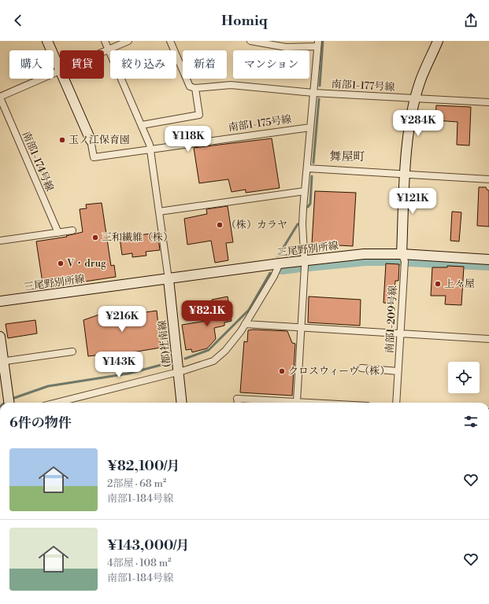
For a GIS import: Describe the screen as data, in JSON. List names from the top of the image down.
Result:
{
  "streets": {
    "main road": ["南部1-175号線", "三尾野別所線", "(都)社南線"],
    "street": ["南部1-177号線", "南部1-174号線", "南部1-209号線"]
  },
  "crossings": [
    ["三尾野別所線", "南部1-209号線"],
    ["三尾野別所線", "(都)社南線"]
  ],
  "districts": ["舞屋町"],
  "places": [
    "玉ノ江保育園",
    "（株）カラヤ",
    "三和繊維（株）",
    "V・drug",
    "上々屋",
    "クロスウィーヴ（株）"
  ],
  "page": {
    "header": "Homiq",
    "chip": [
      "購入",
      "賃貸",
      "絞り込み",
      "新着",
      "マンション"
    ],
    "price": [
      "¥284K",
      "¥118K",
      "¥121K",
      "¥82.1K",
      "¥216K",
      "¥143K"
    ],
    "heading": "6件の物件",
    "list": [
      {
        "name": "¥82,100/月",
        "note": "2部屋 · 68 m² · 南部1-184号線"
      },
      {
        "name": "¥143,000/月",
        "note": "4部屋 · 108 m² · 南部1-184号線"
      }
    ]
  }
}
